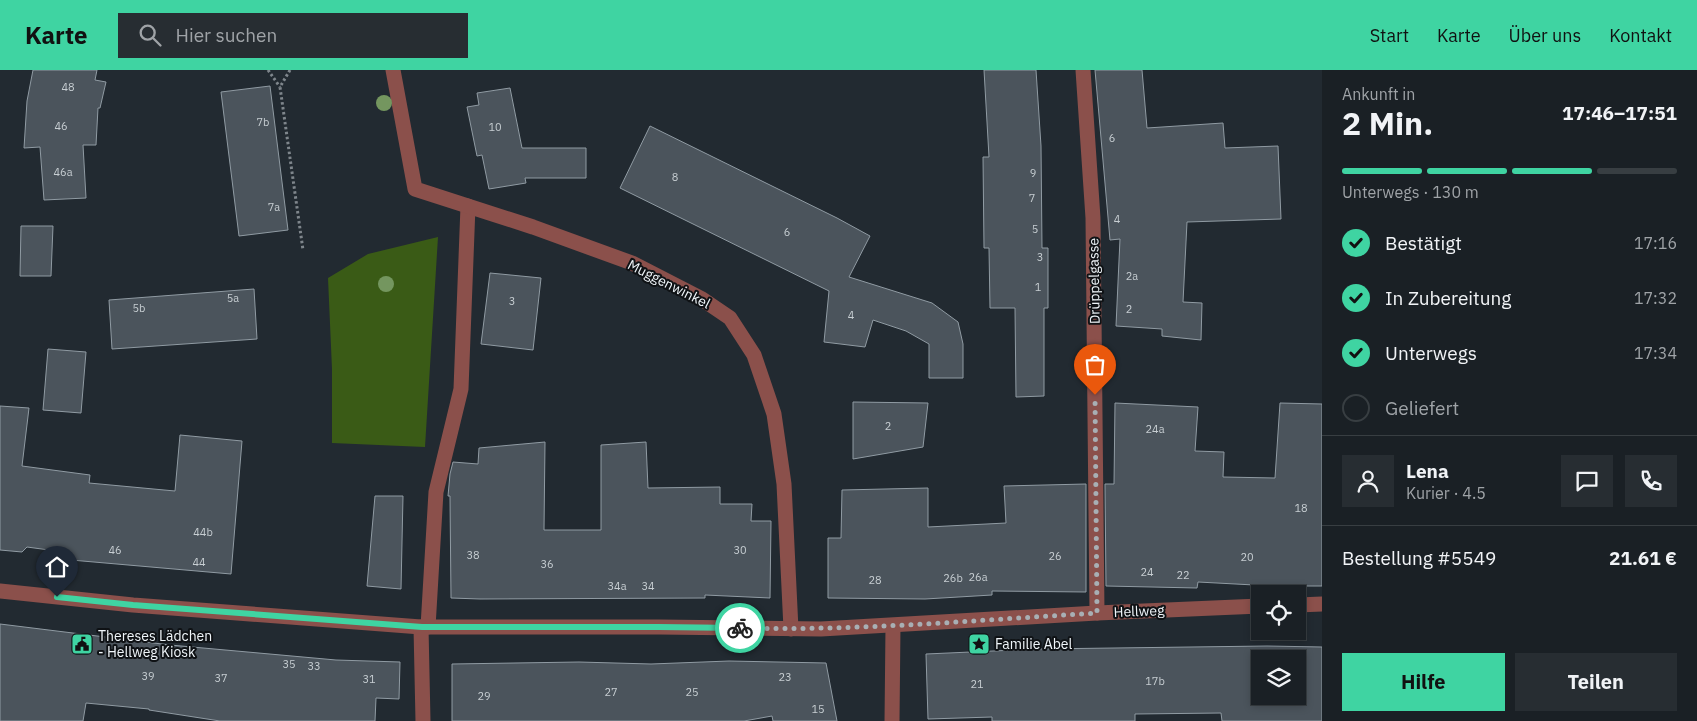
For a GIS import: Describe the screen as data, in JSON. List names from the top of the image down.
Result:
{
  "streets": {
    "street": ["Drüppelgasse", "Muggenwinkel", "Hellweg"]
  },
  "crossings": [
    ["Drüppelgasse", "Hellweg"],
    ["Muggenwinkel", "Hellweg"]
  ],
  "places": {
    "public building": ["Thereses Lädchen - Hellweg Kiosk"],
    "place": ["Familie Abel"]
  },
  "house_numbers": [
    "48",
    "7b",
    "46",
    "10",
    "6",
    "46a",
    "9",
    "8",
    "7",
    "7a",
    "4",
    "5",
    "6",
    "3",
    "2a",
    "1",
    "5a",
    "3",
    "5b",
    "2",
    "4",
    "2",
    "24a",
    "18",
    "44b",
    "46",
    "30",
    "38",
    "26",
    "20",
    "44",
    "36",
    "24",
    "22",
    "26a",
    "26b",
    "28",
    "34a",
    "34",
    "35",
    "33",
    "39",
    "23",
    "37",
    "31",
    "17b",
    "21",
    "27",
    "25",
    "29",
    "15"
  ],
  "page": {
    "header": "Karte",
    "search": "Hier suchen",
    "nav": [
      "Start",
      "Karte",
      "Über uns",
      "Kontakt"
    ],
    "heading": ["2 Min.", "Ankunft in", "17:46–17:51"],
    "panel": [
      "Lena",
      "Kurier · 4.5",
      "Bestellung #5549",
      "21.61 €"
    ],
    "bar": "Unterwegs · 130 m",
    "list": [
      ["Bestätigt", "17:16"],
      ["In Zubereitung", "17:32"],
      ["Unterwegs", "17:34"],
      "Geliefert"
    ],
    "buttons": ["Hilfe", "Teilen"]
  }
}
